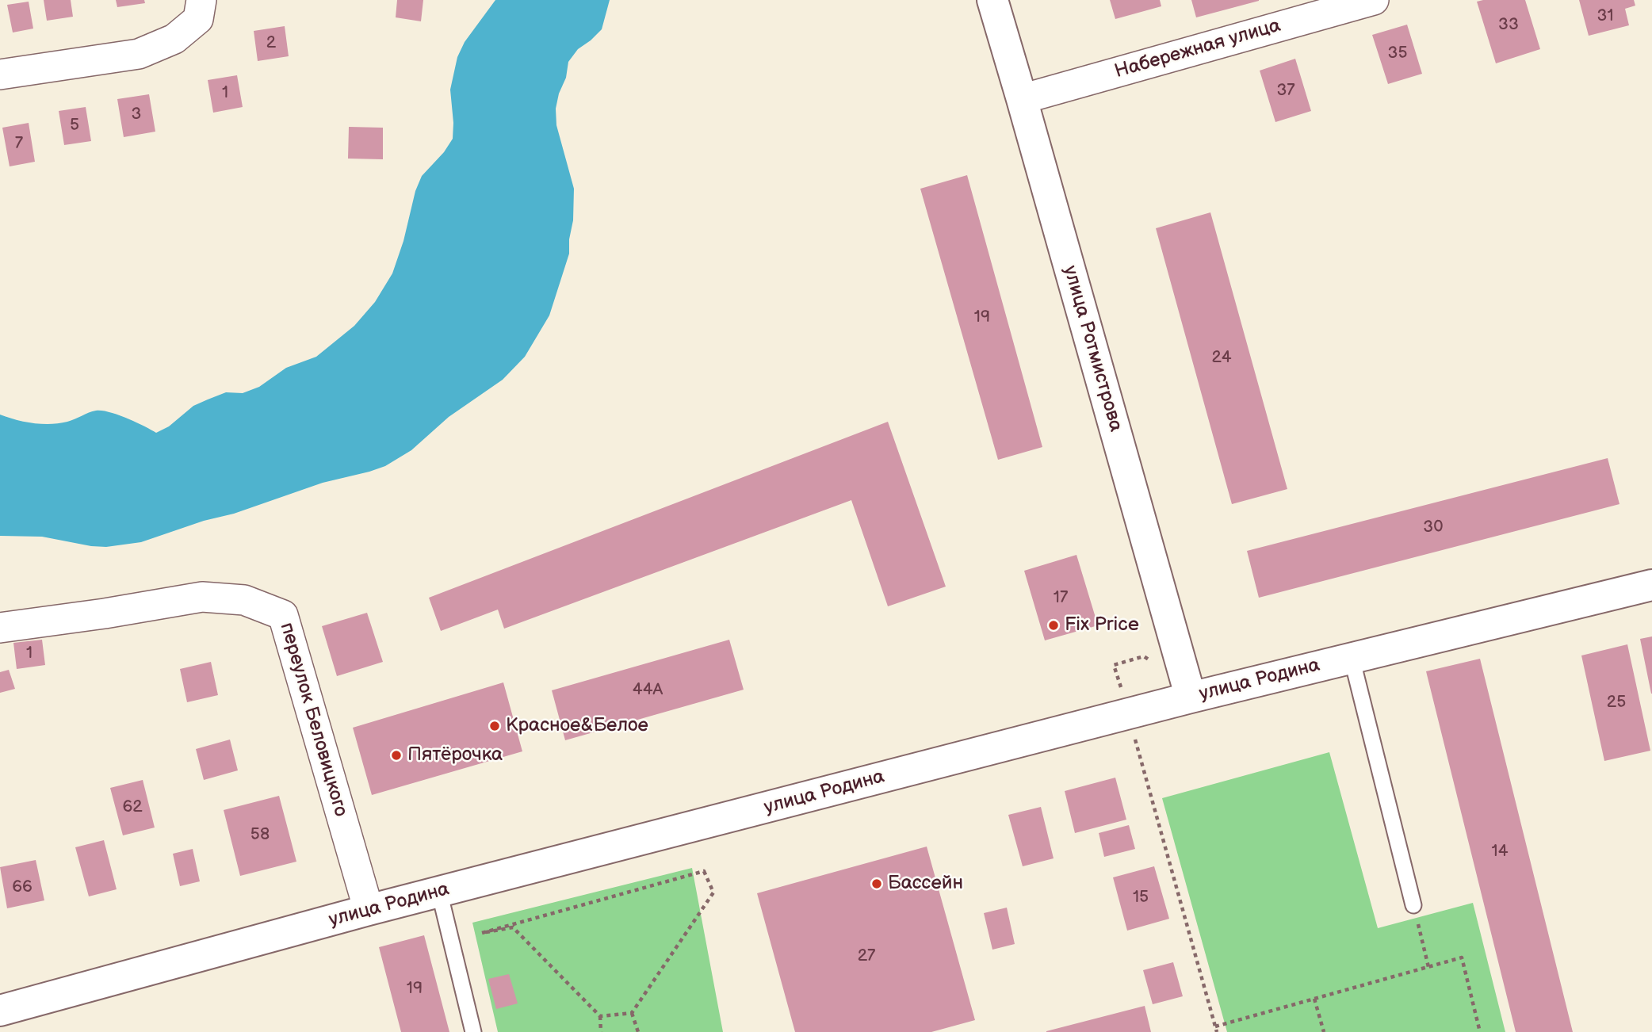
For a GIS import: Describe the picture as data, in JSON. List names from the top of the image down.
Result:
{
  "streets": {
    "street": [
      "Набережная улица",
      "улица Ротмистрова",
      "улица Родина",
      "переулок Беловицкого"
    ]
  },
  "crossings": [
    ["Набережная улица", "улица Ротмистрова"],
    ["улица Ротмистрова", "улица Родина"],
    ["улица Родина", "переулок Беловицкого"]
  ],
  "places": [
    "Fix Price",
    "Красное&Белое",
    "Пятёрочка",
    "Бассейн"
  ],
  "house_numbers": [
    "31",
    "33",
    "2",
    "35",
    "37",
    "1",
    "3",
    "5",
    "7",
    "19",
    "24",
    "30",
    "17",
    "1",
    "44А",
    "25",
    "62",
    "58",
    "14",
    "66",
    "15",
    "27",
    "19"
  ]
}
